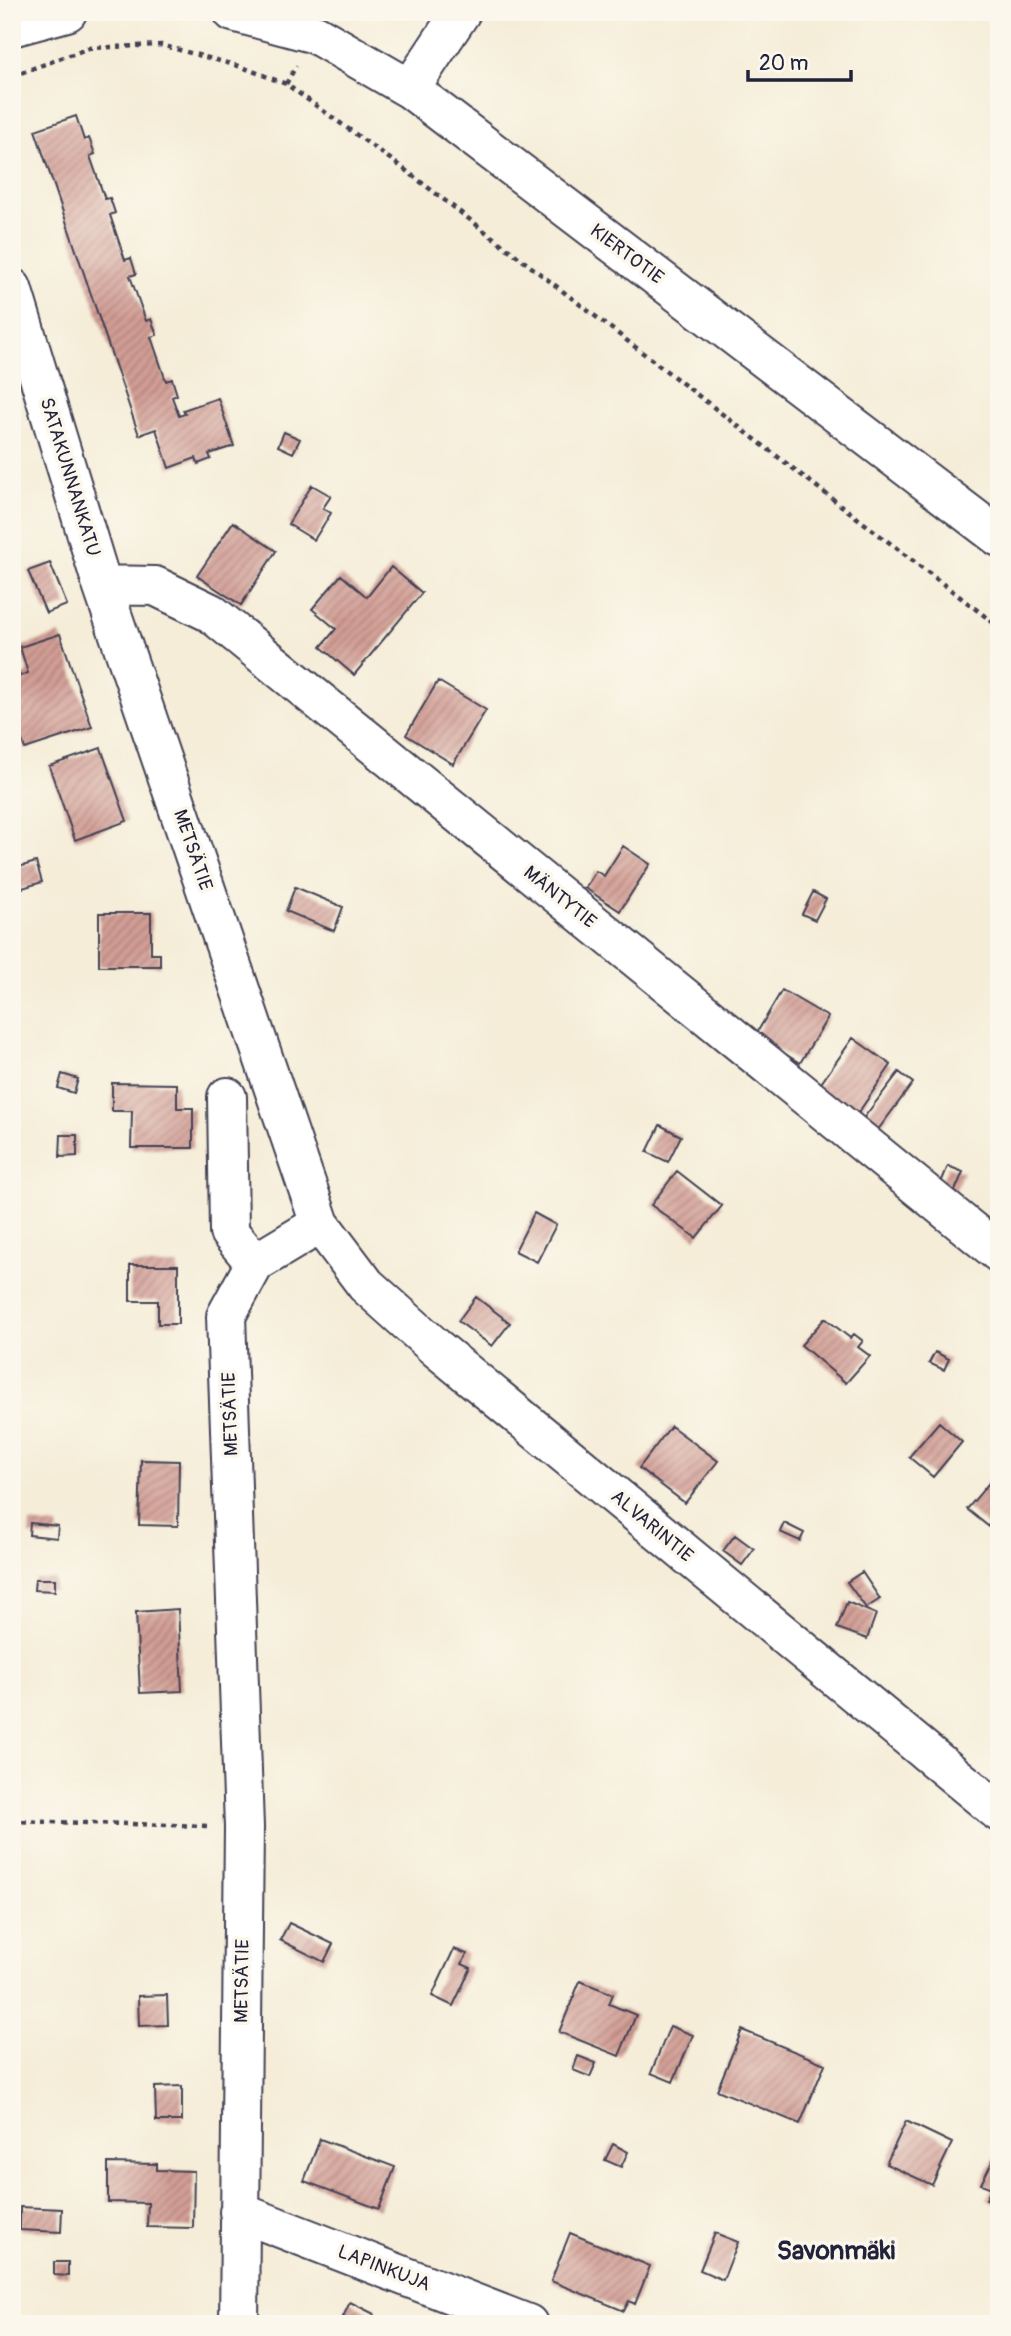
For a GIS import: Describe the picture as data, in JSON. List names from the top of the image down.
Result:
{
  "streets": {
    "street": [
      "KIERTOTIE",
      "SATAKUNNANKATU",
      "METSÄTIE",
      "MÄNTYTIE",
      "ALVARINTIE",
      "LAPINKUJA"
    ]
  },
  "crossings": [
    ["SATAKUNNANKATU", "METSÄTIE"],
    ["SATAKUNNANKATU", "MÄNTYTIE"],
    ["METSÄTIE", "MÄNTYTIE"],
    ["METSÄTIE", "ALVARINTIE"],
    ["METSÄTIE", "LAPINKUJA"]
  ],
  "districts": ["Savonmäki"],
  "scale_bar": "20 m"
}
